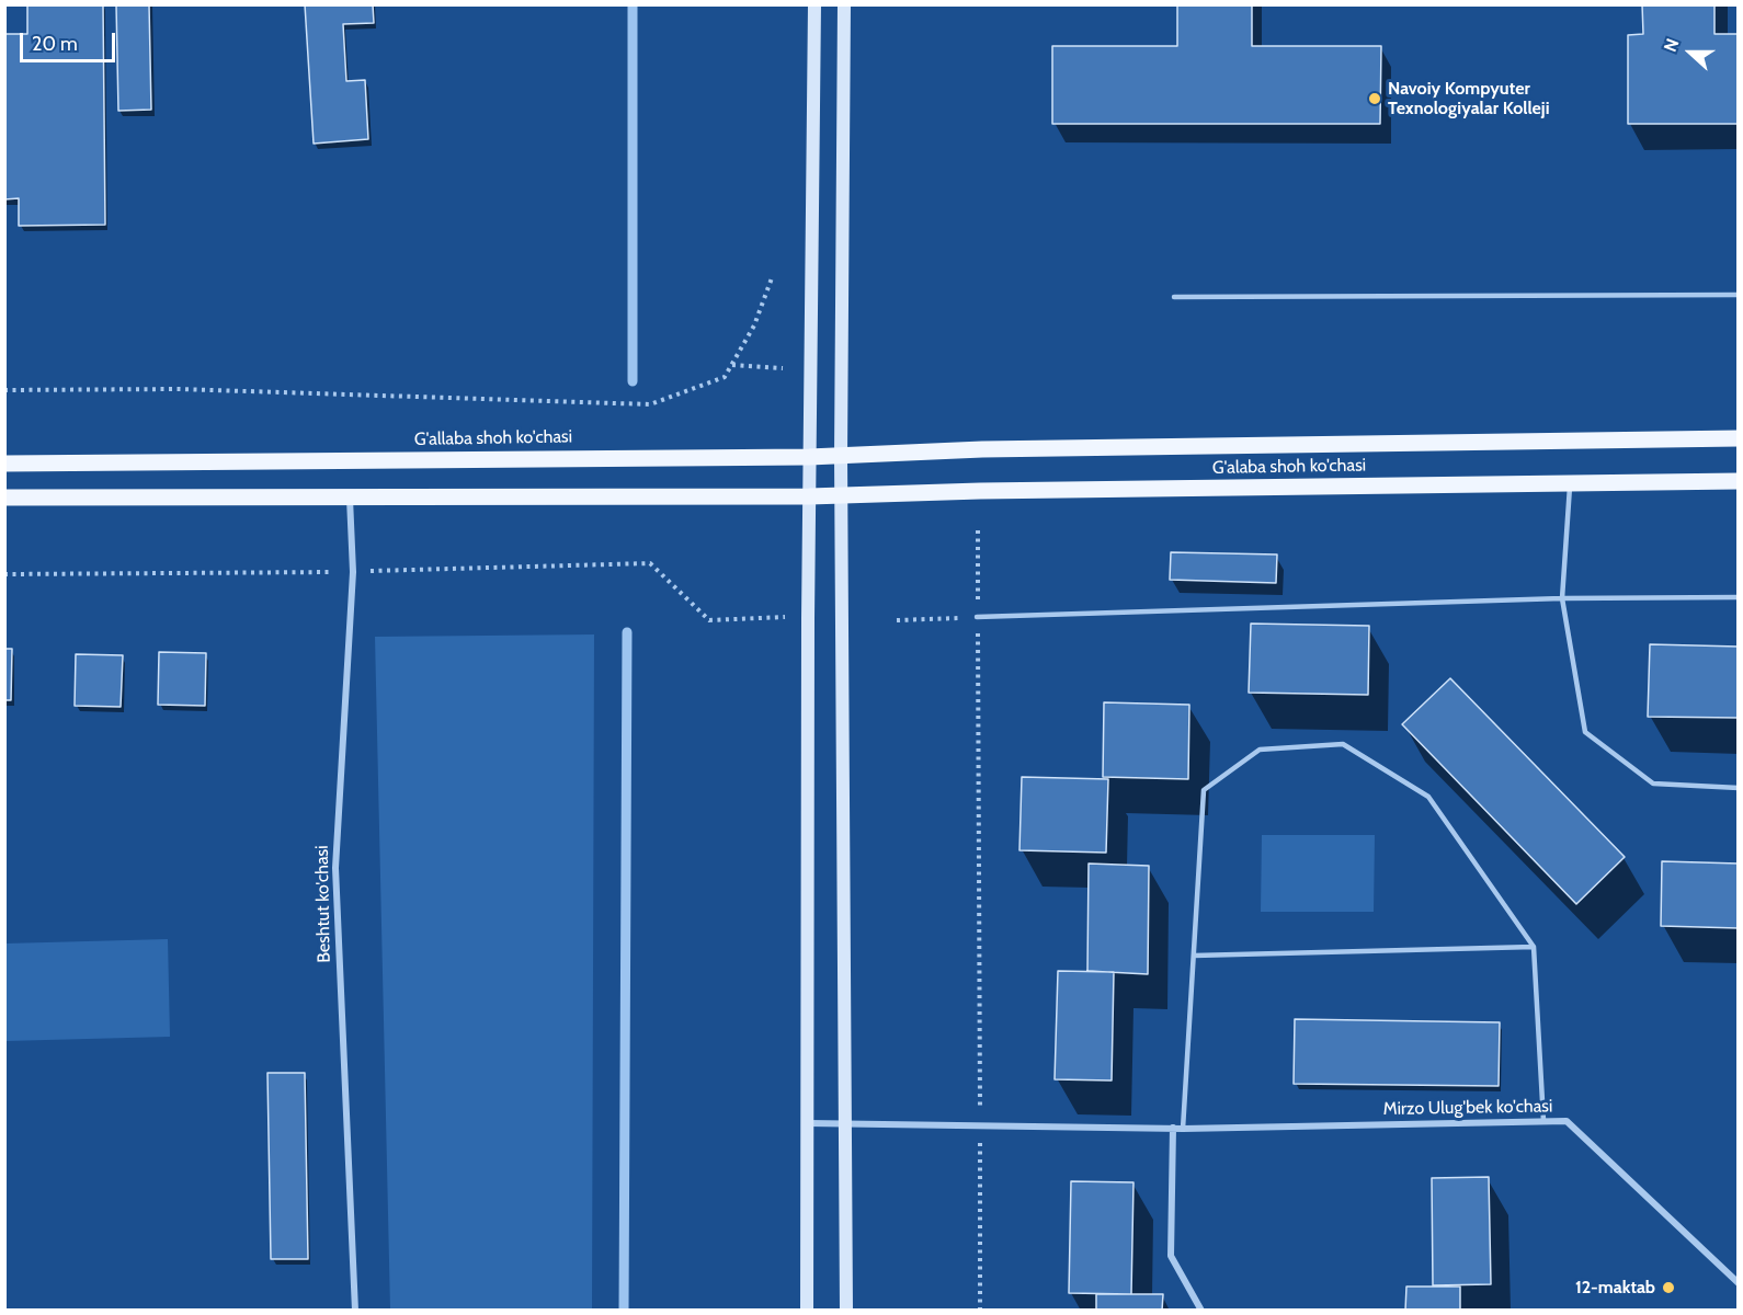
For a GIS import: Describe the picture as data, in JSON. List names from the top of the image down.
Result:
{
  "streets": {
    "main road": ["G'allaba shoh ko'chasi", "G'alaba shoh ko'chasi"],
    "street": ["Beshtut ko'chasi", "Mirzo Ulug'bek ko'chasi"]
  },
  "crossings": [
    ["G'allaba shoh ko'chasi", "G'alaba shoh ko'chasi"]
  ],
  "places": ["Navoiy Kompyuter Texnologiyalar Kolleji", "12-maktab"],
  "scale_bar": "20 m",
  "north": "left"
}
